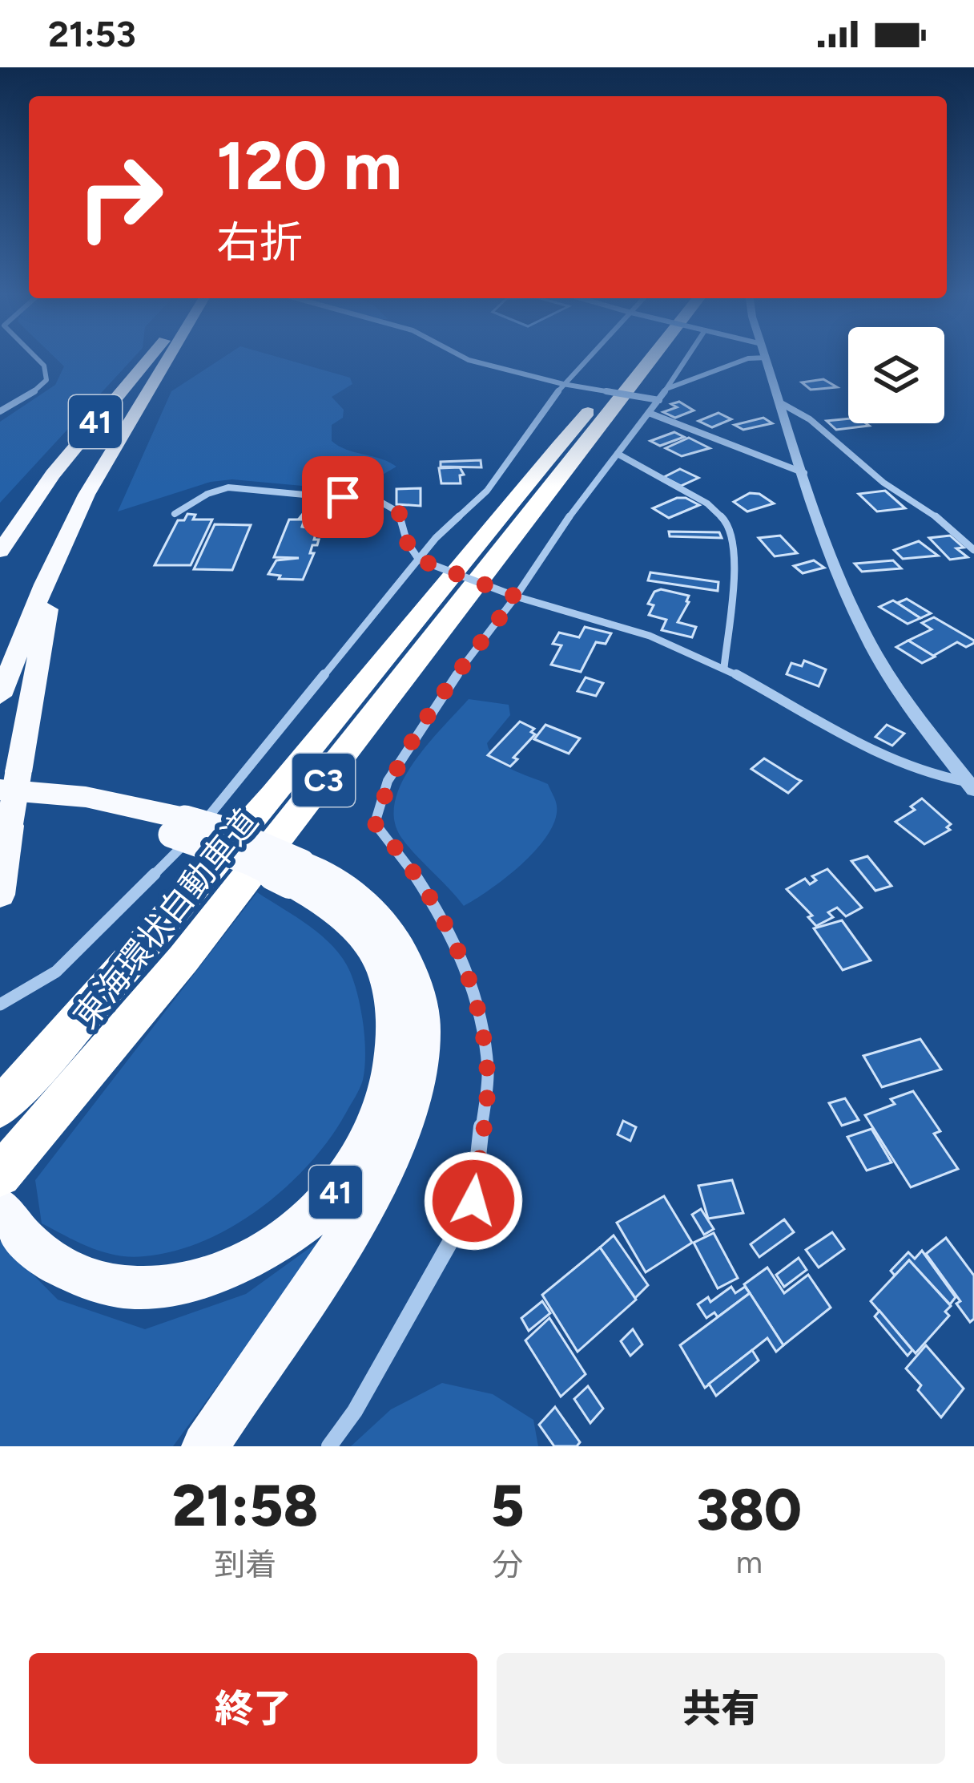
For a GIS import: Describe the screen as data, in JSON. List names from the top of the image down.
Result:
{
  "streets": {
    "highway": ["41", "C3", "東海環状自動車道"]
  },
  "page": {
    "status": "21:53",
    "turn": ["120 m", "右折"],
    "eta": [
      "21:58",
      "到着",
      "5",
      "分",
      "380",
      "m"
    ],
    "buttons": ["終了", "共有"]
  }
}
